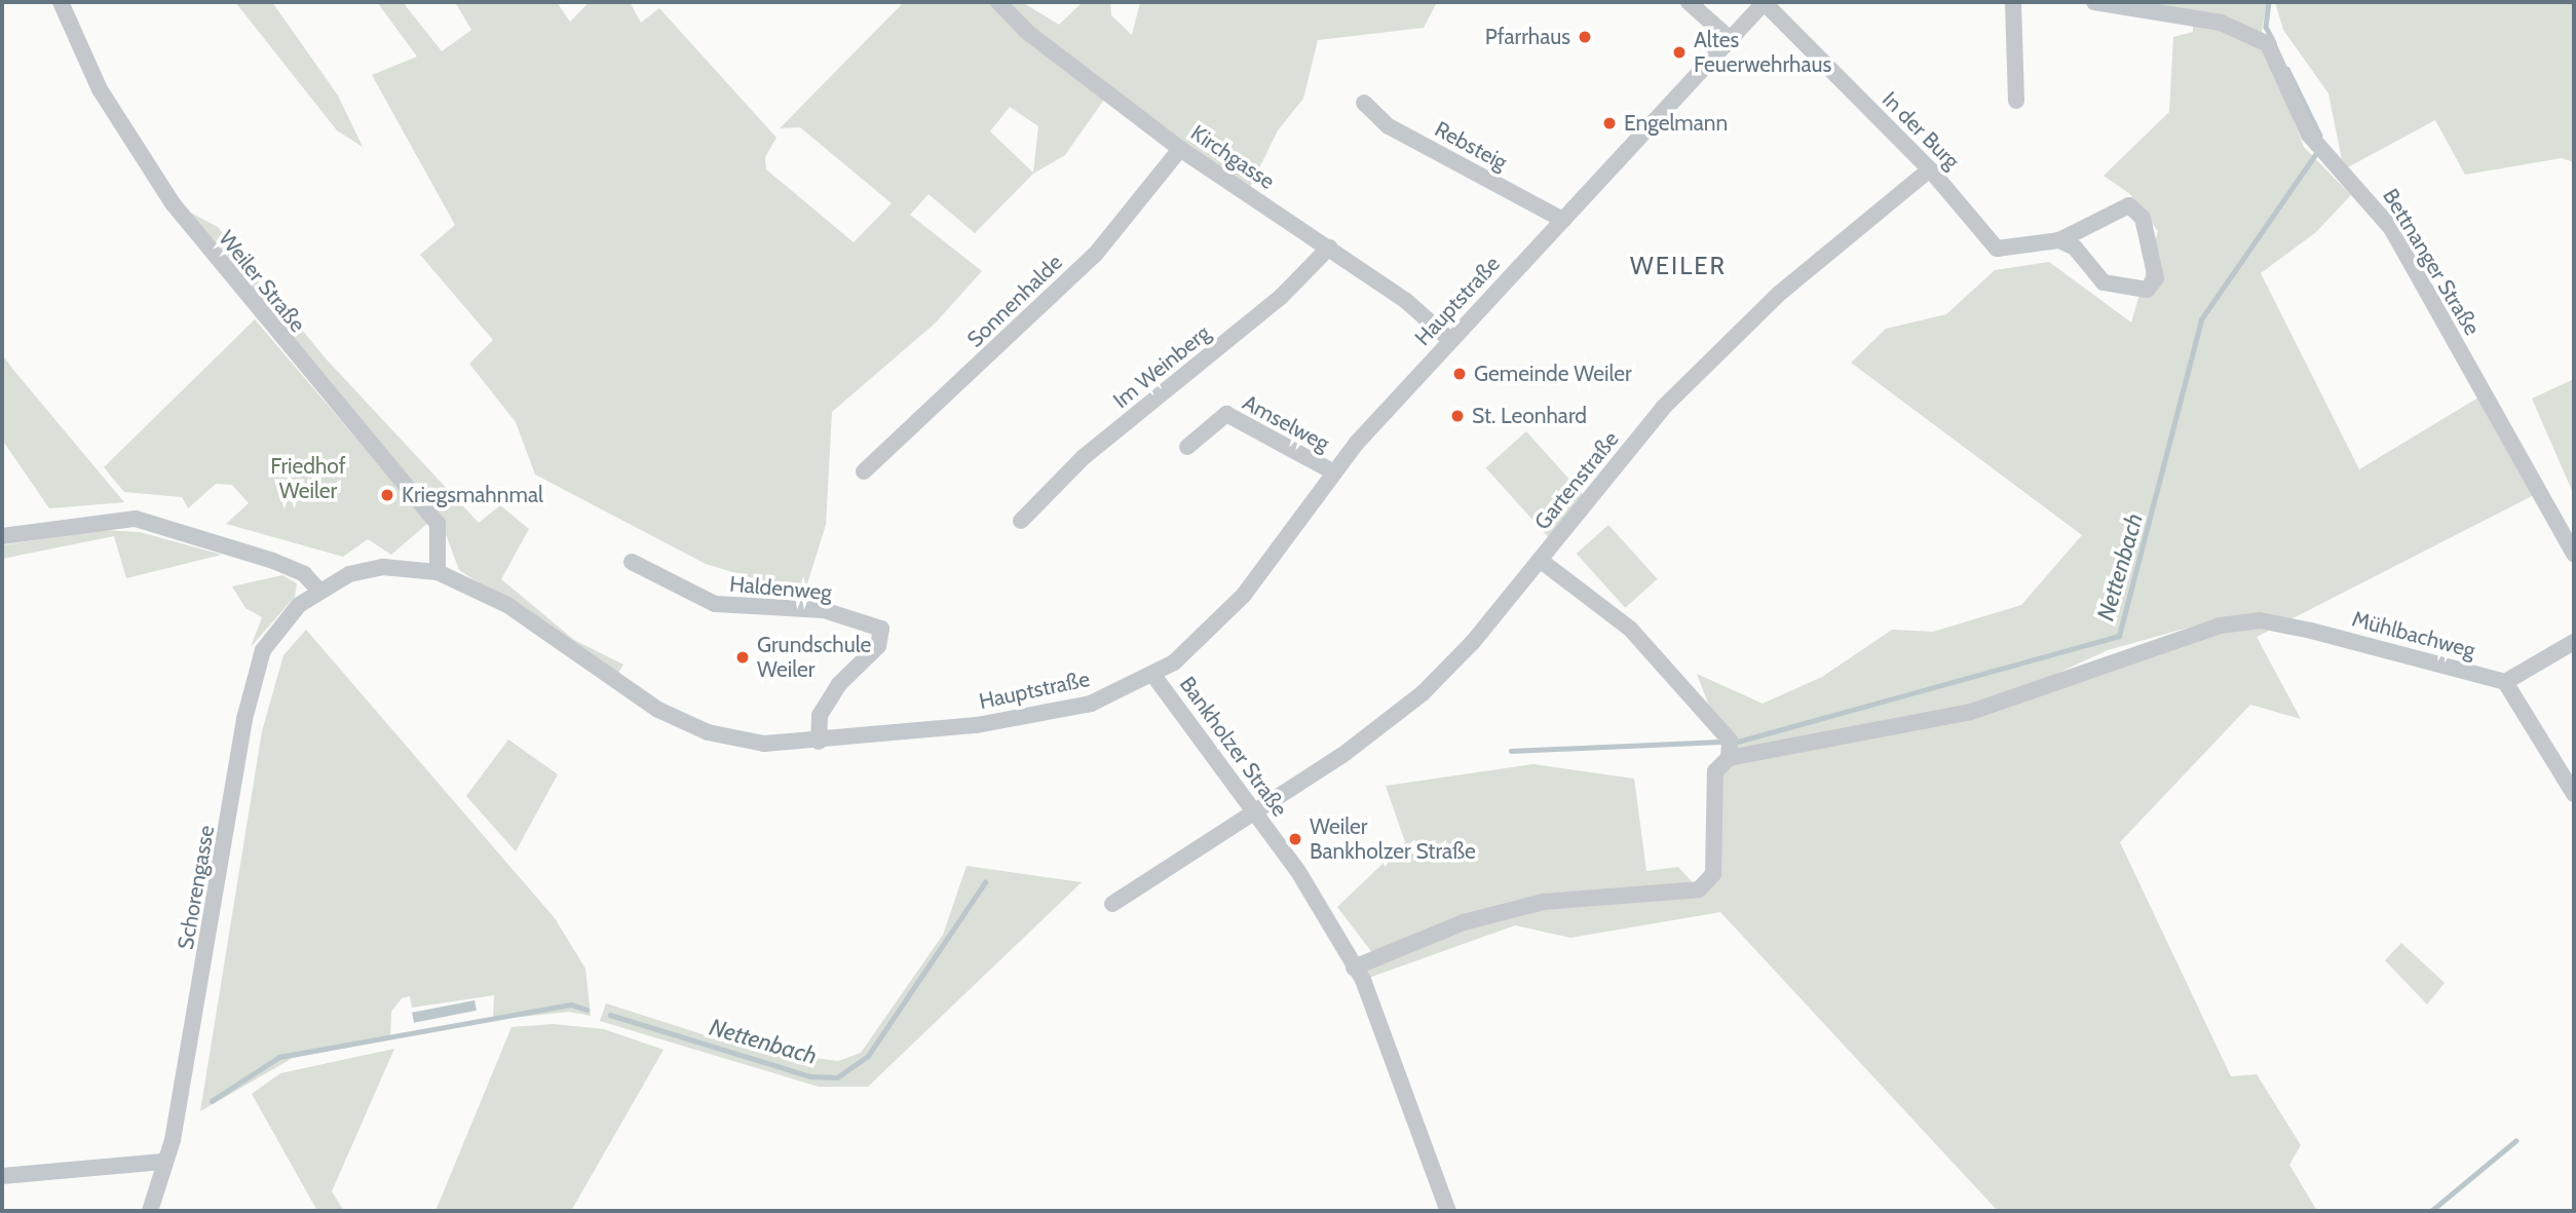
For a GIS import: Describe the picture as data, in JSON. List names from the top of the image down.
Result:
{
  "streets": {
    "street": [
      "In der Burg",
      "Rebsteig",
      "Kirchgasse",
      "Bettnanger Straße",
      "Weiler Straße",
      "Sonnenhalde",
      "Hauptstraße",
      "Im Weinberg",
      "Amselweg",
      "Gartenstraße",
      "Haldenweg",
      "Mühlbachweg",
      "Bankholzer Straße",
      "Schorengasse"
    ]
  },
  "crossings": [
    ["In der Burg", "Hauptstraße"],
    ["In der Burg", "Gartenstraße"],
    ["Rebsteig", "Hauptstraße"],
    ["Kirchgasse", "Sonnenhalde"],
    ["Kirchgasse", "Hauptstraße"],
    ["Kirchgasse", "Im Weinberg"],
    ["Weiler Straße", "Hauptstraße"],
    ["Hauptstraße", "Amselweg"],
    ["Hauptstraße", "Haldenweg"],
    ["Hauptstraße", "Bankholzer Straße"],
    ["Hauptstraße", "Schorengasse"],
    ["Gartenstraße", "Bankholzer Straße"]
  ],
  "districts": ["WEILER"],
  "water": ["Nettenbach"],
  "parks": ["Friedhof Weiler"],
  "places": [
    "Pfarrhaus",
    "Altes Feuerwehrhaus",
    "Engelmann",
    "Gemeinde Weiler",
    "St. Leonhard",
    "Kriegsmahnmal",
    "Grundschule Weiler",
    "Weiler Bankholzer Straße"
  ]
}
